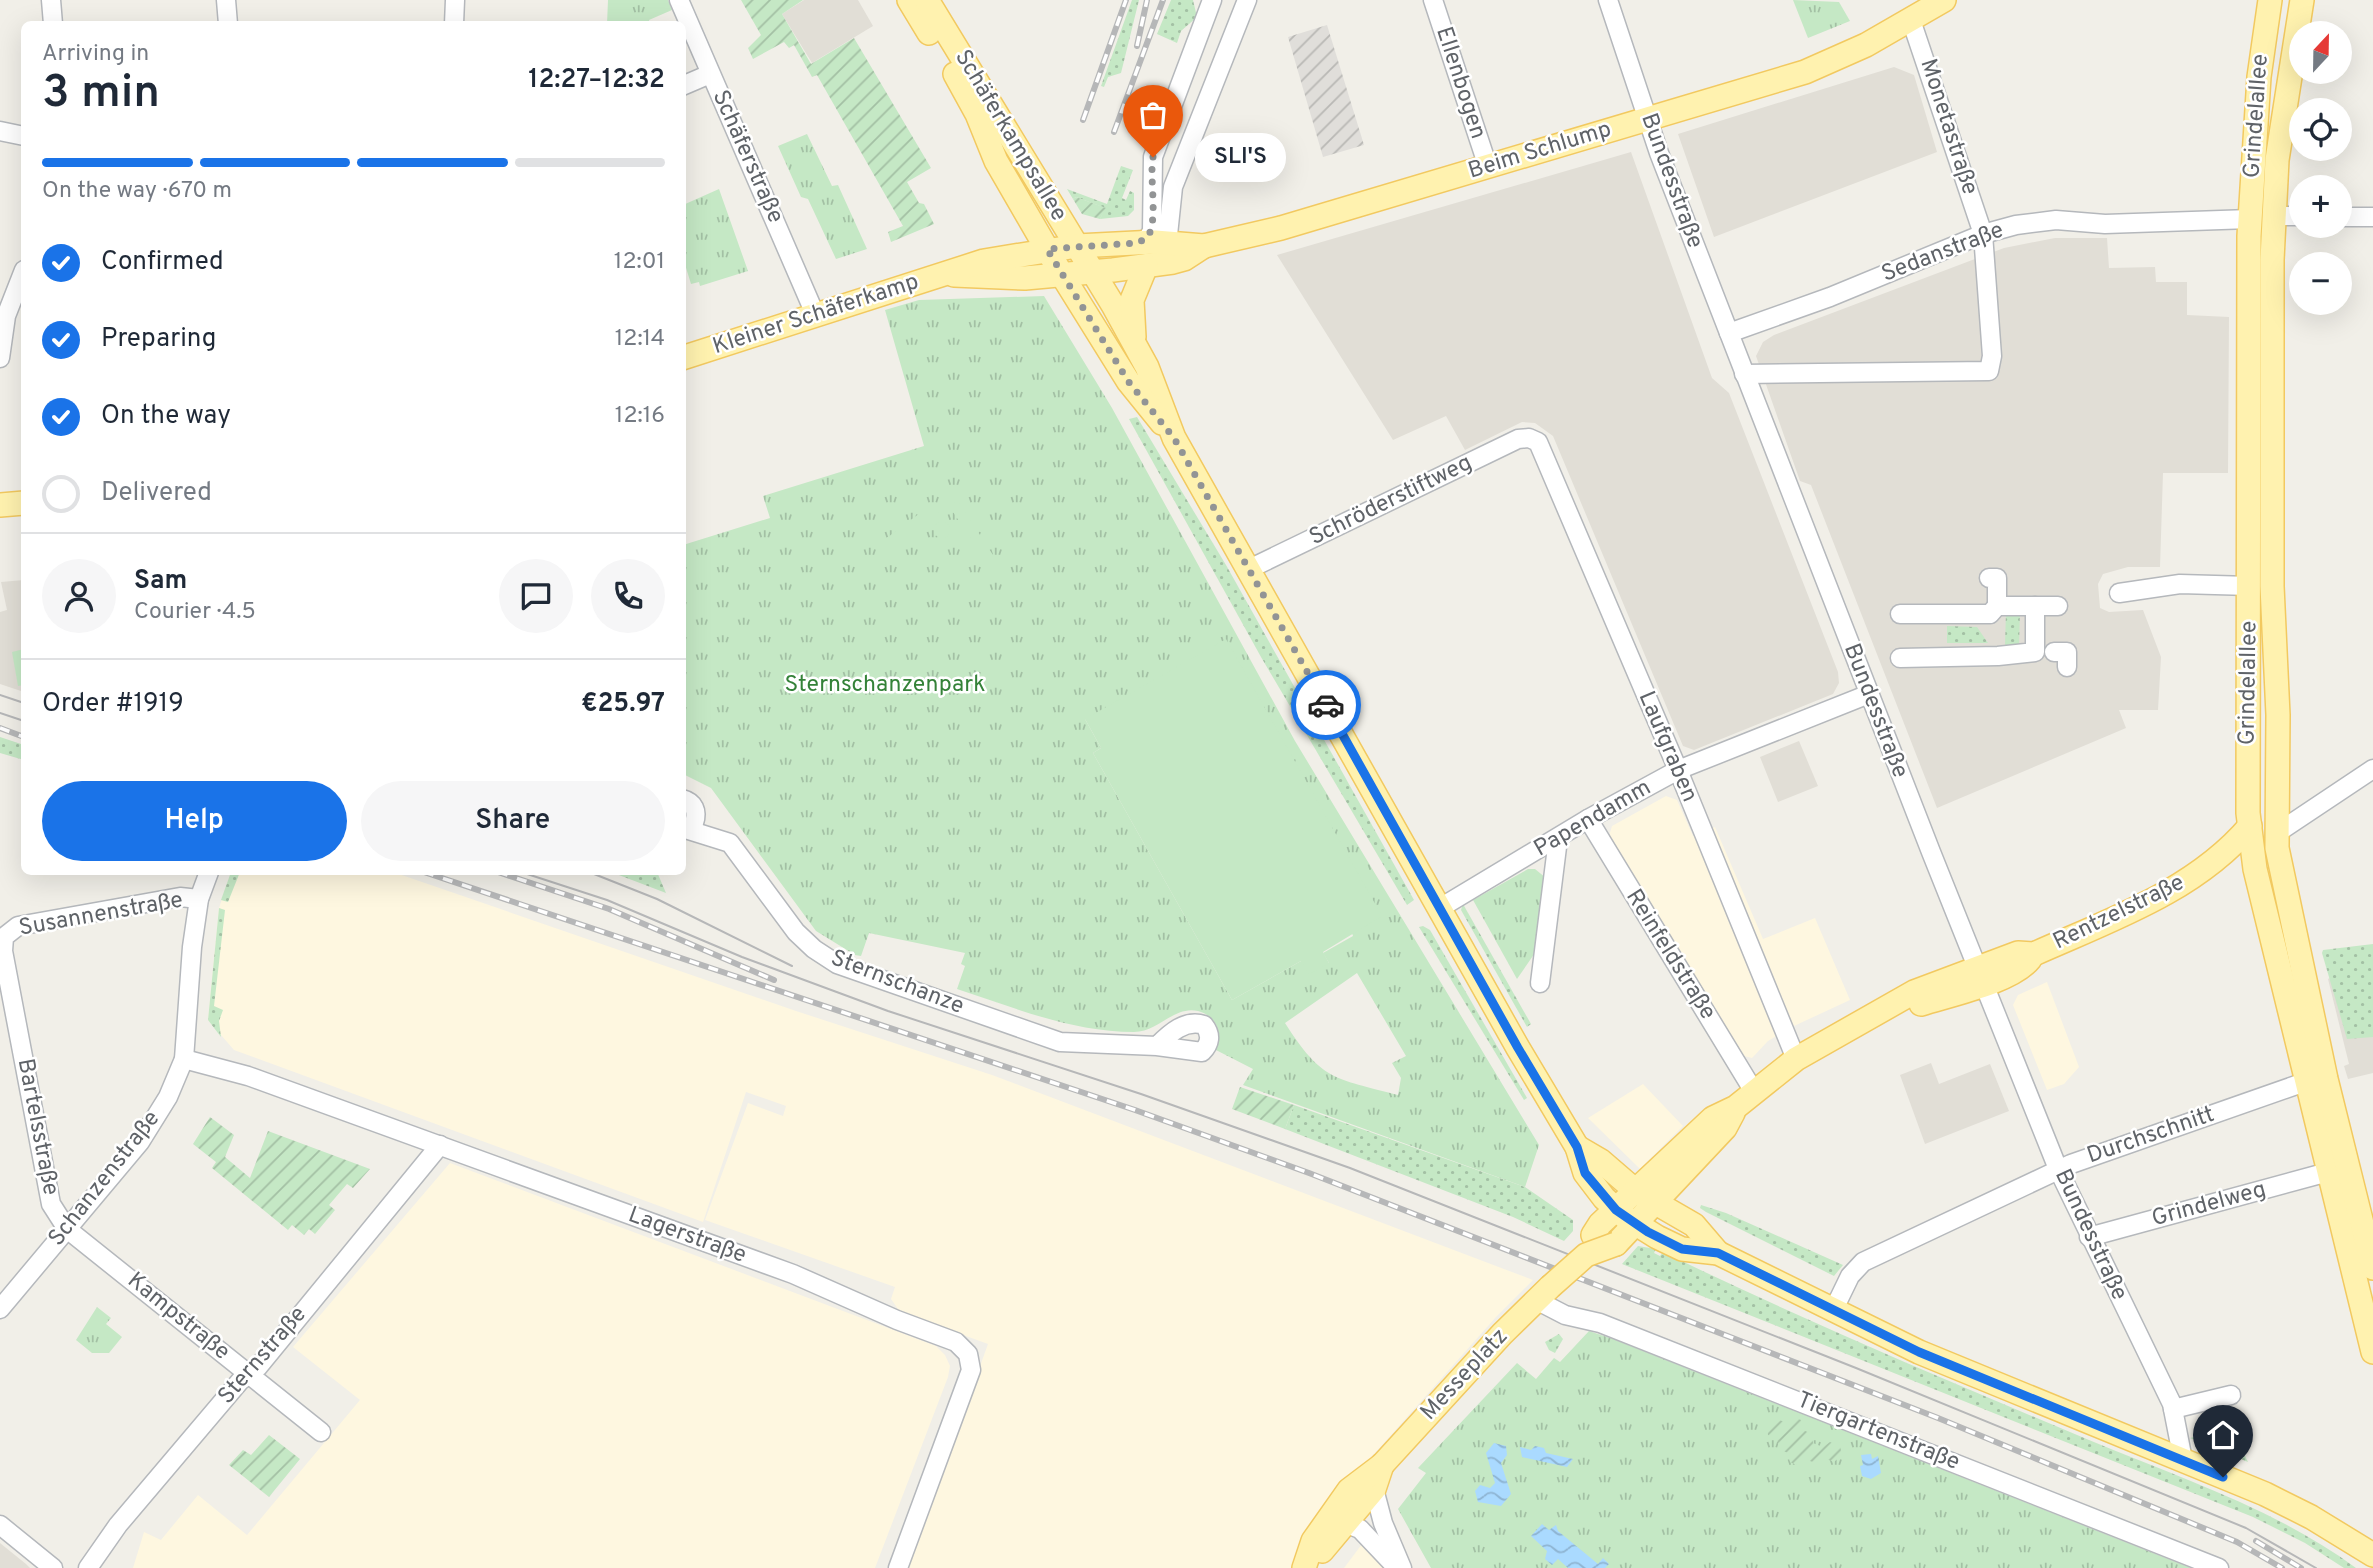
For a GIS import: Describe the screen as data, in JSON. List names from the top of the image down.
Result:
{
  "streets": {
    "main road": [
      "Grindelallee",
      "Schäferkampsallee",
      "Beim Schlump",
      "Kleiner Schäferkamp",
      "Rentzelstraße",
      "Messeplatz"
    ],
    "street": [
      "Ellenbogen",
      "Monetastraße",
      "Schäferstraße",
      "Bundesstraße",
      "Sedanstraße",
      "Schröderstiftweg",
      "Laufgraben",
      "Papendamm",
      "Susannenstraße",
      "Reinfeldstraße",
      "Sternschanze",
      "Bartelsstraße",
      "Durchschnitt",
      "Schanzenstraße",
      "Grindelweg",
      "Lagerstraße",
      "Kampstraße",
      "Sternstraße",
      "Tiergartenstraße"
    ]
  },
  "crossings": [
    ["Ellenbogen", "Beim Schlump"],
    ["Grindelallee", "Sedanstraße"],
    ["Grindelallee", "Rentzelstraße"],
    ["Grindelallee", "Durchschnitt"],
    ["Grindelallee", "Grindelweg"],
    ["Monetastraße", "Beim Schlump"],
    ["Monetastraße", "Bundesstraße"],
    ["Monetastraße", "Sedanstraße"],
    ["Schäferkampsallee", "Beim Schlump"],
    ["Schäferkampsallee", "Kleiner Schäferkamp"],
    ["Beim Schlump", "Bundesstraße"],
    ["Beim Schlump", "Kleiner Schäferkamp"],
    ["Schäferstraße", "Kleiner Schäferkamp"],
    ["Bundesstraße", "Sedanstraße"],
    ["Bundesstraße", "Papendamm"],
    ["Bundesstraße", "Rentzelstraße"],
    ["Bundesstraße", "Durchschnitt"],
    ["Bundesstraße", "Grindelweg"],
    ["Schröderstiftweg", "Laufgraben"],
    ["Laufgraben", "Papendamm"],
    ["Laufgraben", "Rentzelstraße"],
    ["Papendamm", "Reinfeldstraße"],
    ["Rentzelstraße", "Reinfeldstraße"],
    ["Rentzelstraße", "Messeplatz"],
    ["Rentzelstraße", "Tiergartenstraße"],
    ["Susannenstraße", "Bartelsstraße"],
    ["Susannenstraße", "Schanzenstraße"],
    ["Bartelsstraße", "Schanzenstraße"],
    ["Bartelsstraße", "Kampstraße"],
    ["Schanzenstraße", "Lagerstraße"],
    ["Schanzenstraße", "Kampstraße"],
    ["Lagerstraße", "Sternstraße"],
    ["Kampstraße", "Sternstraße"],
    ["Messeplatz", "Tiergartenstraße"]
  ],
  "parks": ["Sternschanzenpark"],
  "places": ["SLI'S"],
  "north": "top",
  "page": {
    "map_buttons": ["+", "−"],
    "heading": ["3 min", "Arriving in", "12:27–12:32"],
    "panel": [
      "Sam",
      "Courier · 4.5",
      "Order #1919",
      "€25.97"
    ],
    "bubble": "SLI'S",
    "bar": "On the way · 670 m",
    "list": [
      ["Confirmed", "12:01"],
      ["Preparing", "12:14"],
      ["On the way", "12:16"],
      "Delivered"
    ],
    "buttons": ["Help", "Share"]
  }
}
